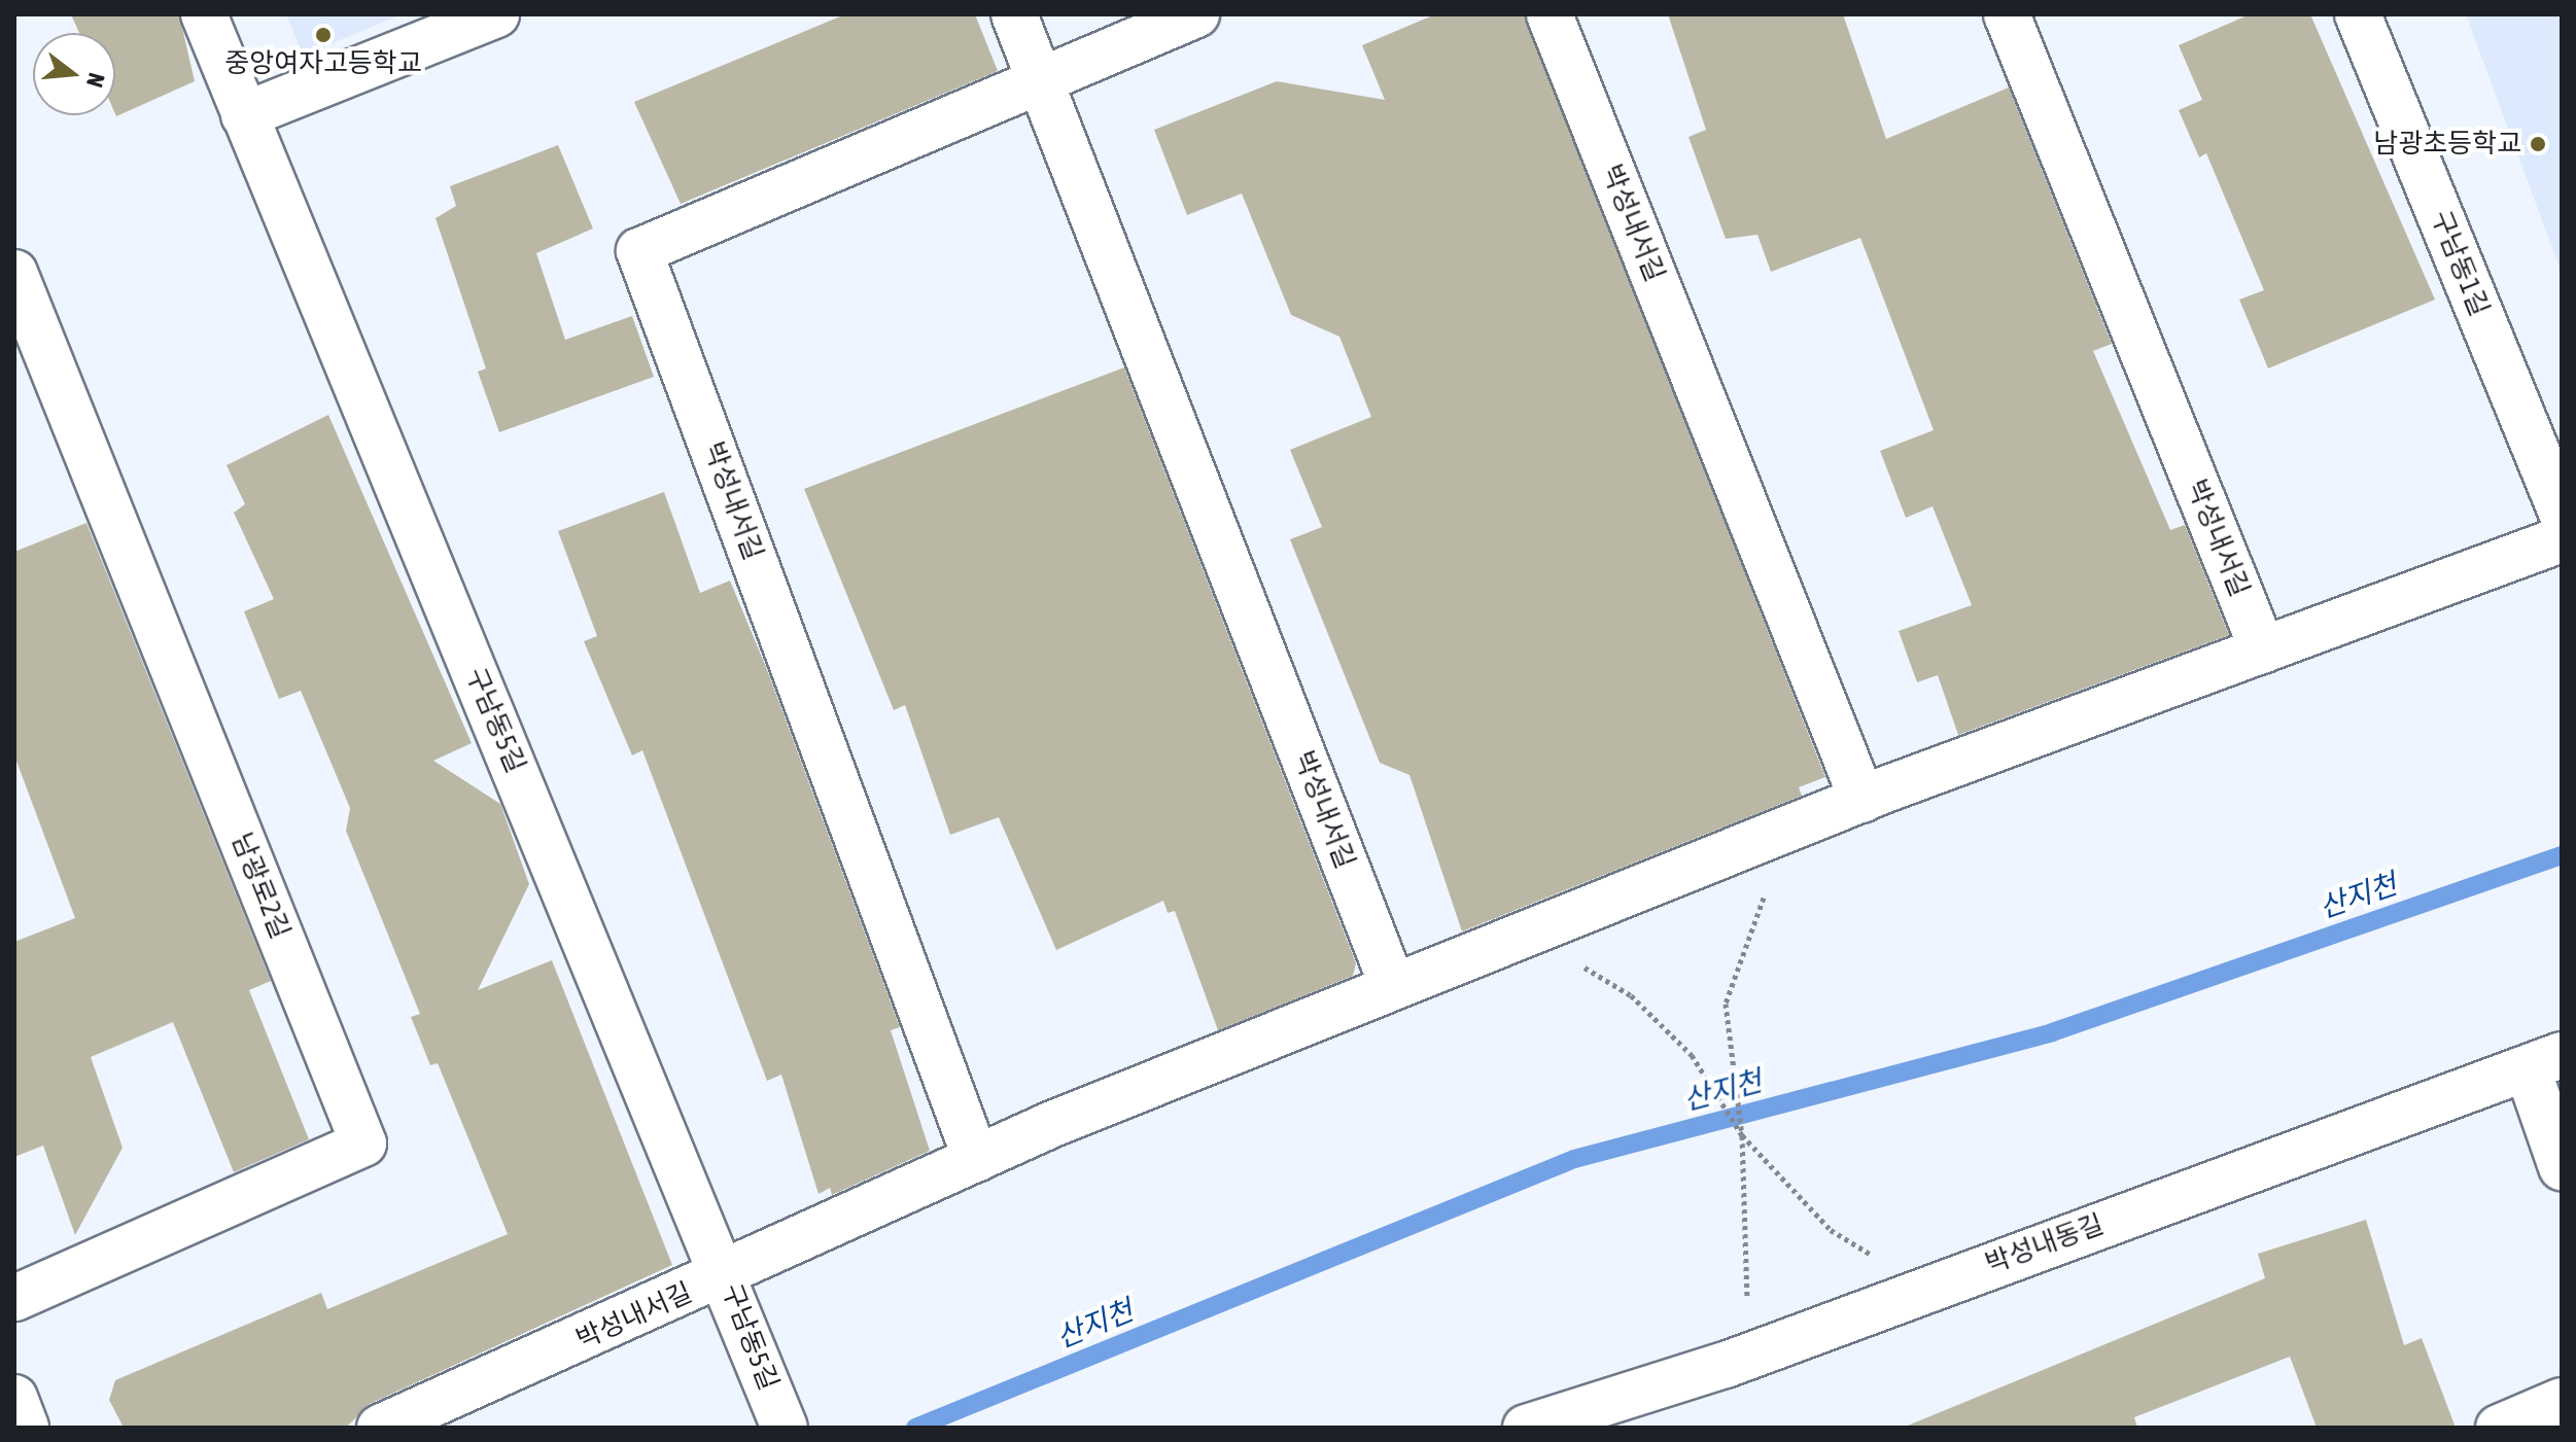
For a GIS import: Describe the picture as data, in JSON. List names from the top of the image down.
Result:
{
  "streets": {
    "street": [
      "박성내서길",
      "구남동1길",
      "구남동5길",
      "남광로2길",
      "박성내동길"
    ]
  },
  "crossings": [
    ["박성내서길", "구남동5길"]
  ],
  "water": ["산지천"],
  "places": ["중앙여자고등학교", "남광초등학교"],
  "north": "right"
}
